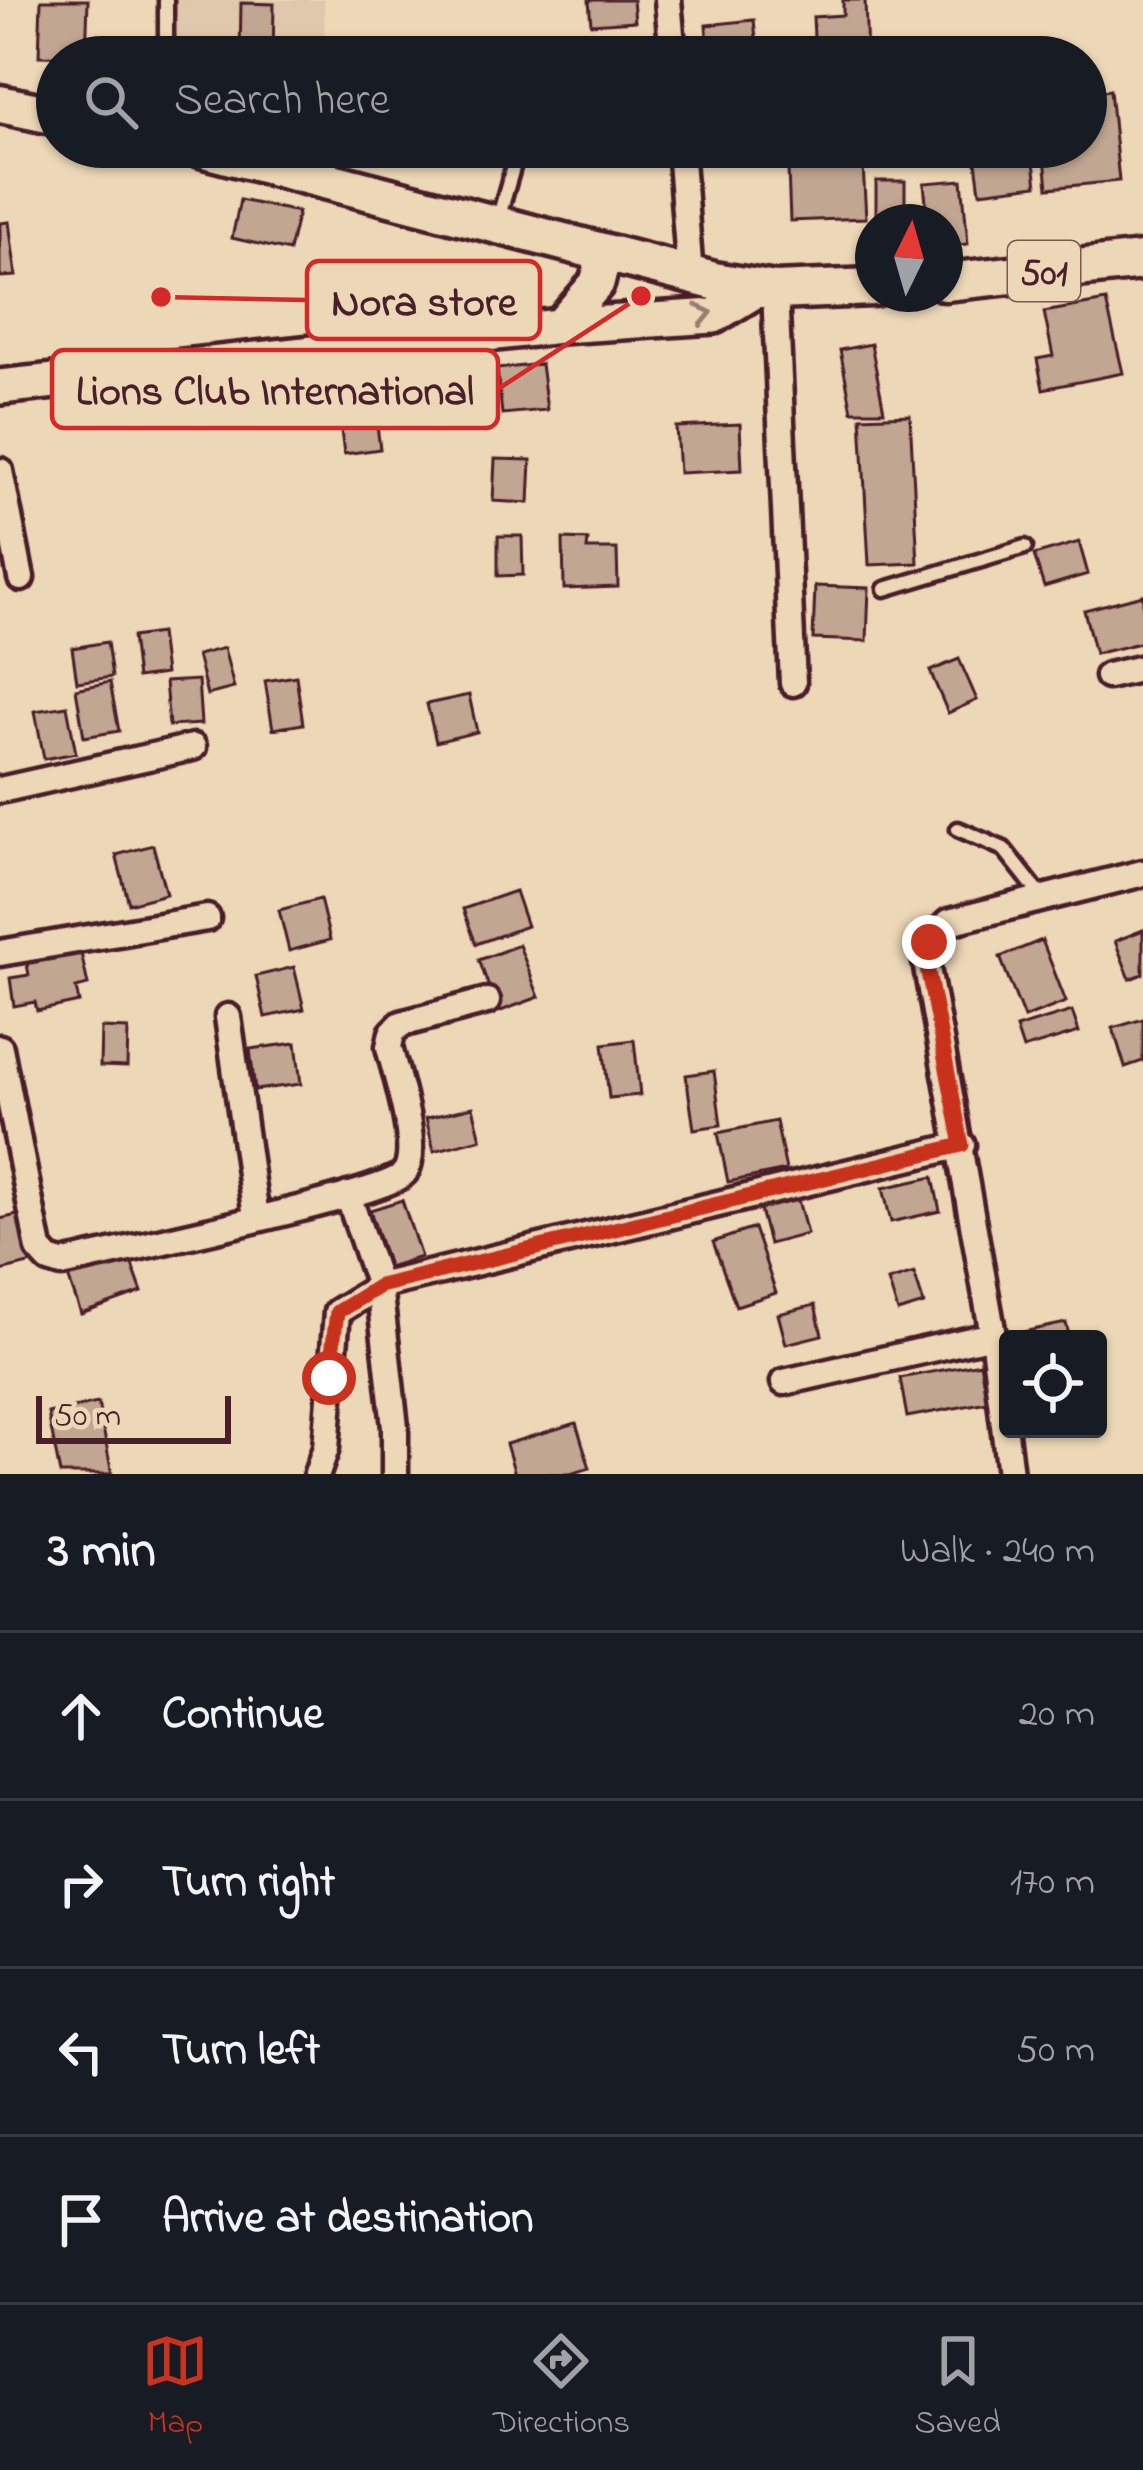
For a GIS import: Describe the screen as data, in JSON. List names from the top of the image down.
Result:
{
  "streets": {
    "main road": ["501"]
  },
  "places": ["Lions Club International", "Nora store"],
  "scale_bar": "50 m",
  "north": "top",
  "page": {
    "search": "Search here",
    "scale": "50 m",
    "heading": ["3 min", "Walk · 240 m"],
    "list": [
      ["Continue", "20 m"],
      ["Turn right", "170 m"],
      ["Turn left", "50 m"],
      "Arrive at destination"
    ],
    "nav": ["Map", "Directions", "Saved"]
  }
}
